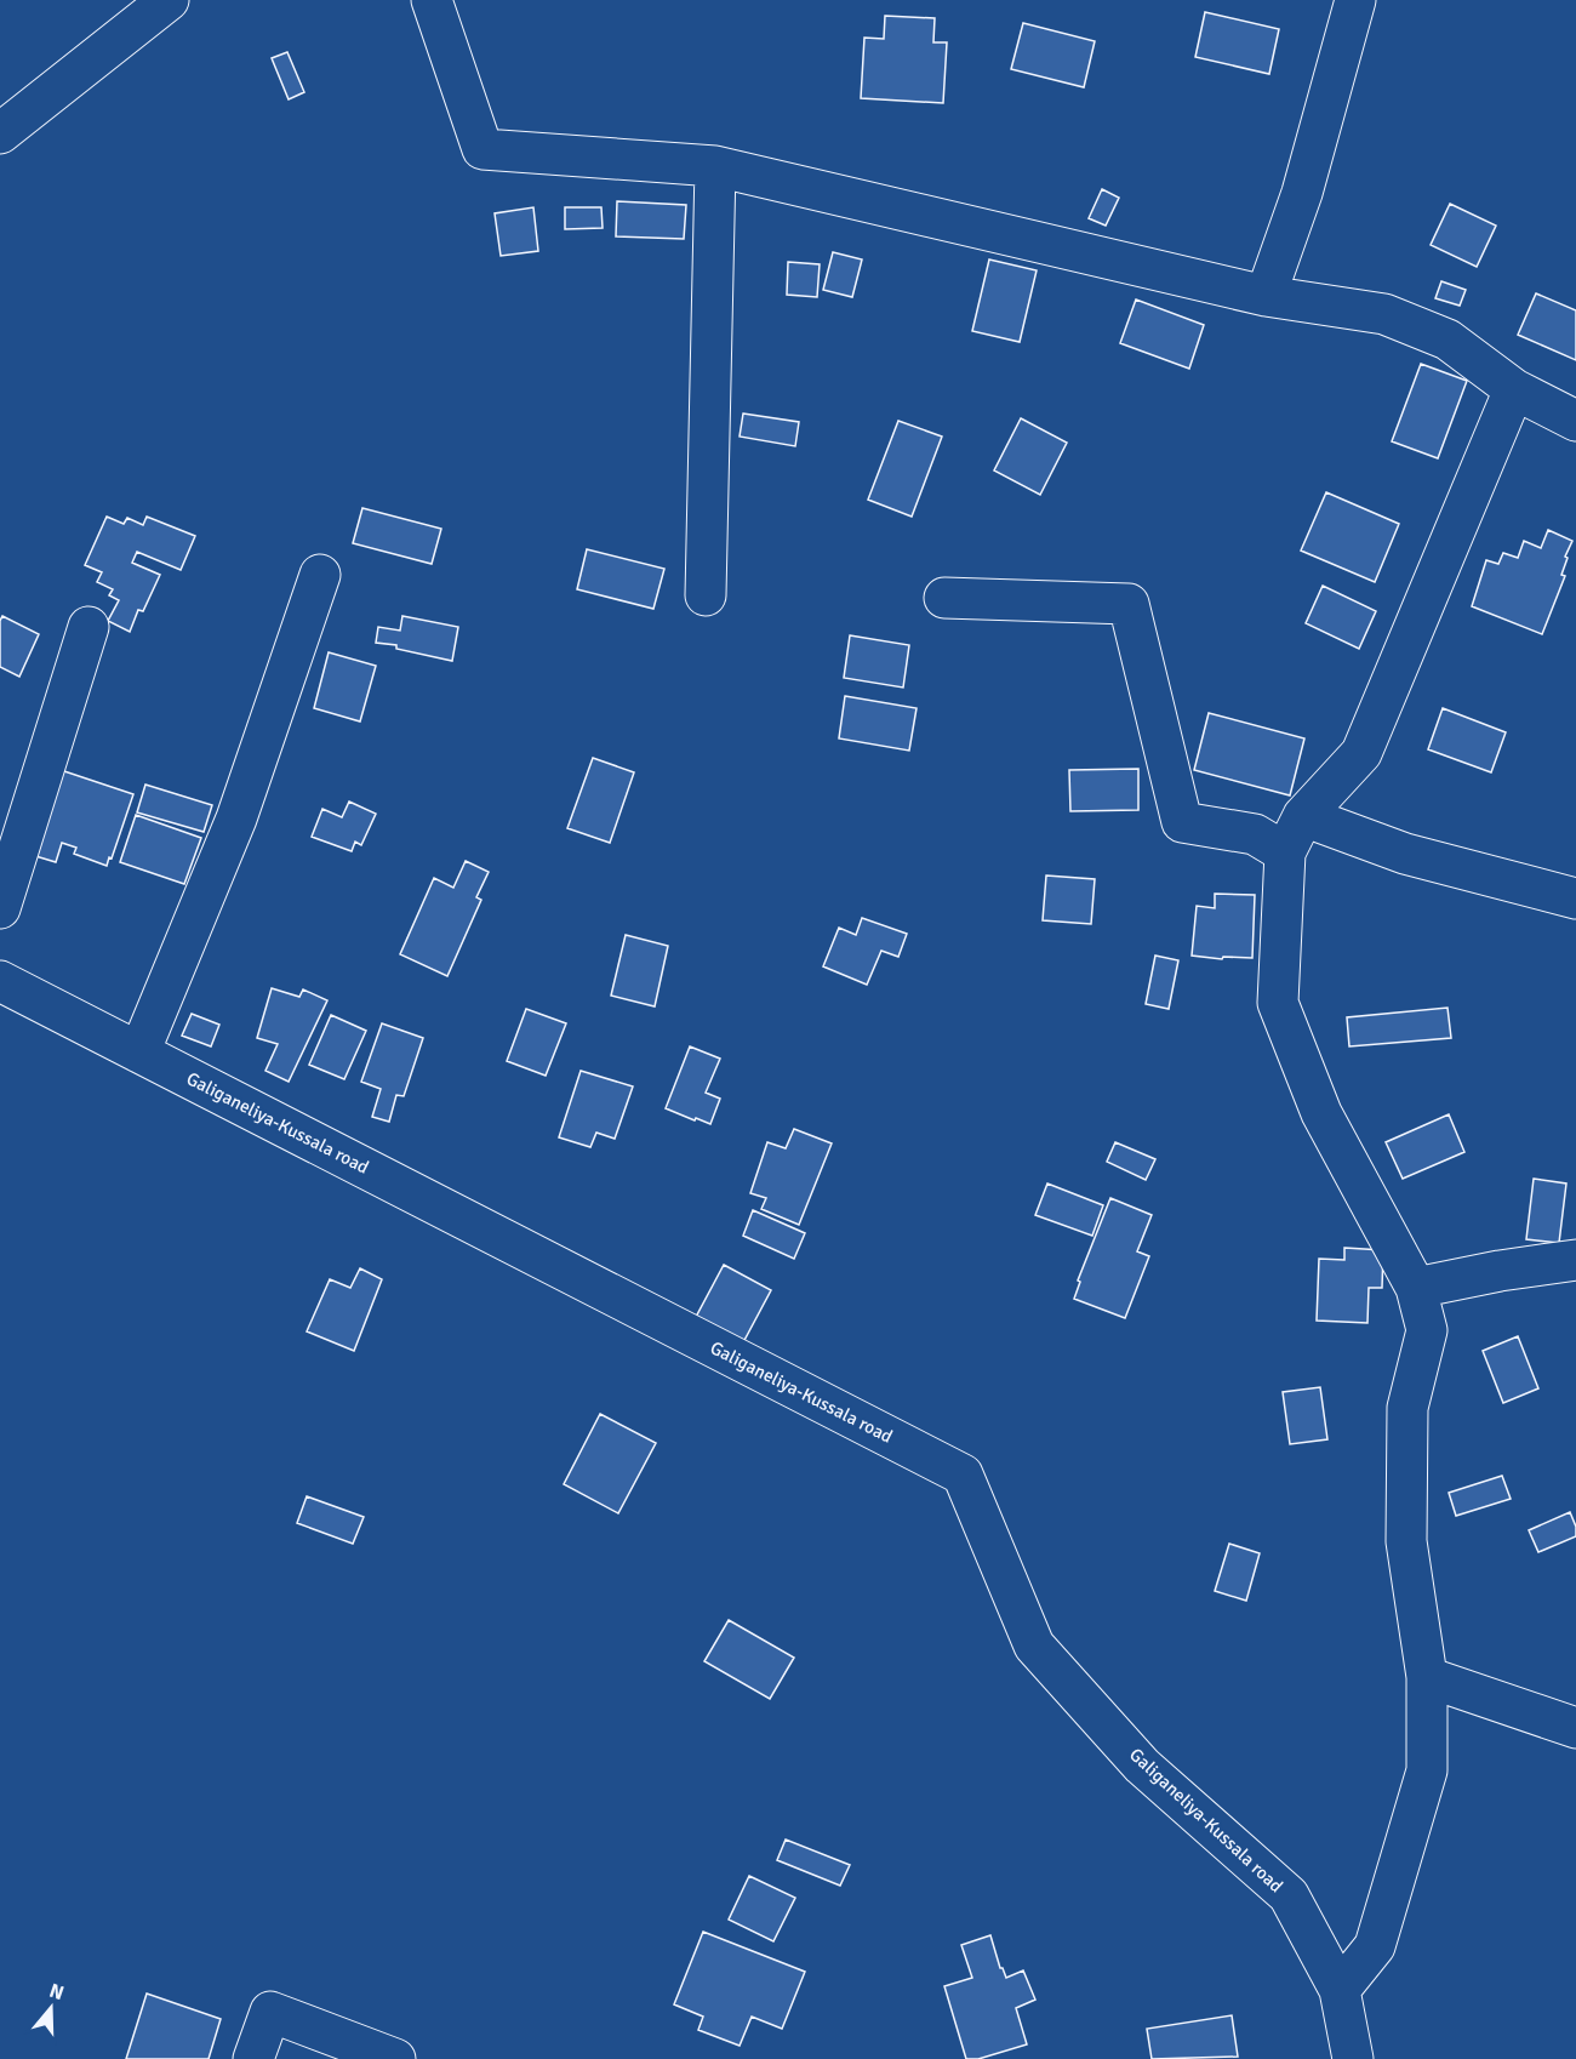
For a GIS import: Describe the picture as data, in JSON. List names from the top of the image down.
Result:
{
  "streets": {
    "street": ["Galiganeliya-Kussala road"]
  },
  "north": "top"
}
